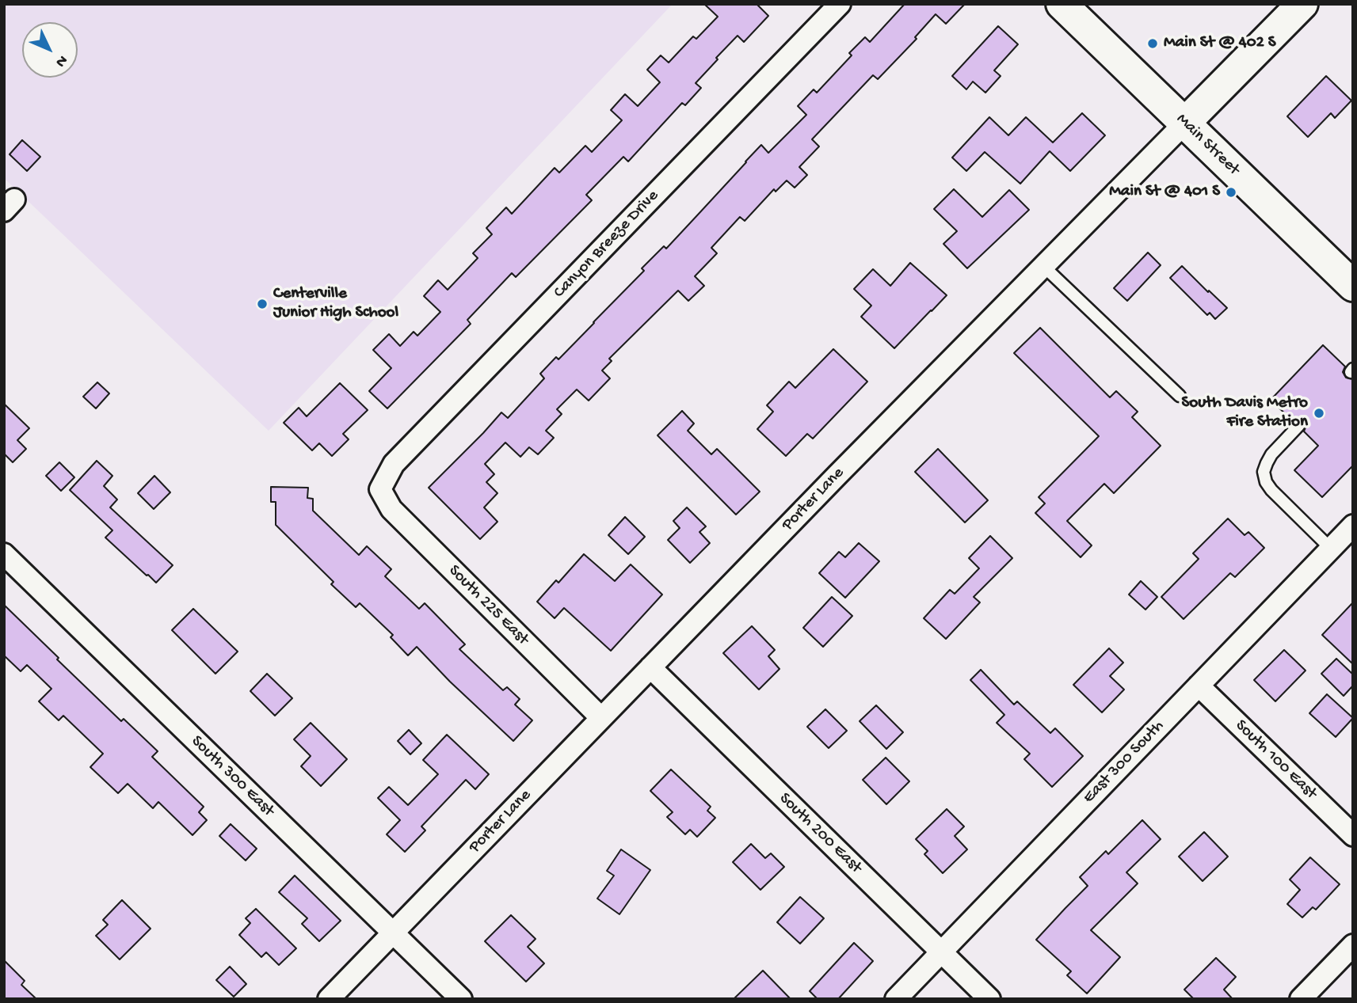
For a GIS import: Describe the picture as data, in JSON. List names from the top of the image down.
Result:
{
  "streets": {
    "main road": ["Main Street", "Porter Lane"],
    "street": [
      "Canyon Breeze Drive",
      "South 225 East",
      "South 100 East",
      "East 300 South",
      "South 300 East",
      "South 200 East"
    ]
  },
  "crossings": [
    ["Main Street", "Porter Lane"],
    ["Canyon Breeze Drive", "South 225 East"],
    ["Porter Lane", "South 225 East"],
    ["Porter Lane", "South 300 East"],
    ["Porter Lane", "South 200 East"],
    ["South 100 East", "East 300 South"],
    ["East 300 South", "South 200 East"]
  ],
  "places": [
    "Main St @ 402 S",
    "Main St @ 401 S",
    "Centerville Junior High School",
    "South Davis Metro Fire Station"
  ],
  "north": "bottom right"
}
